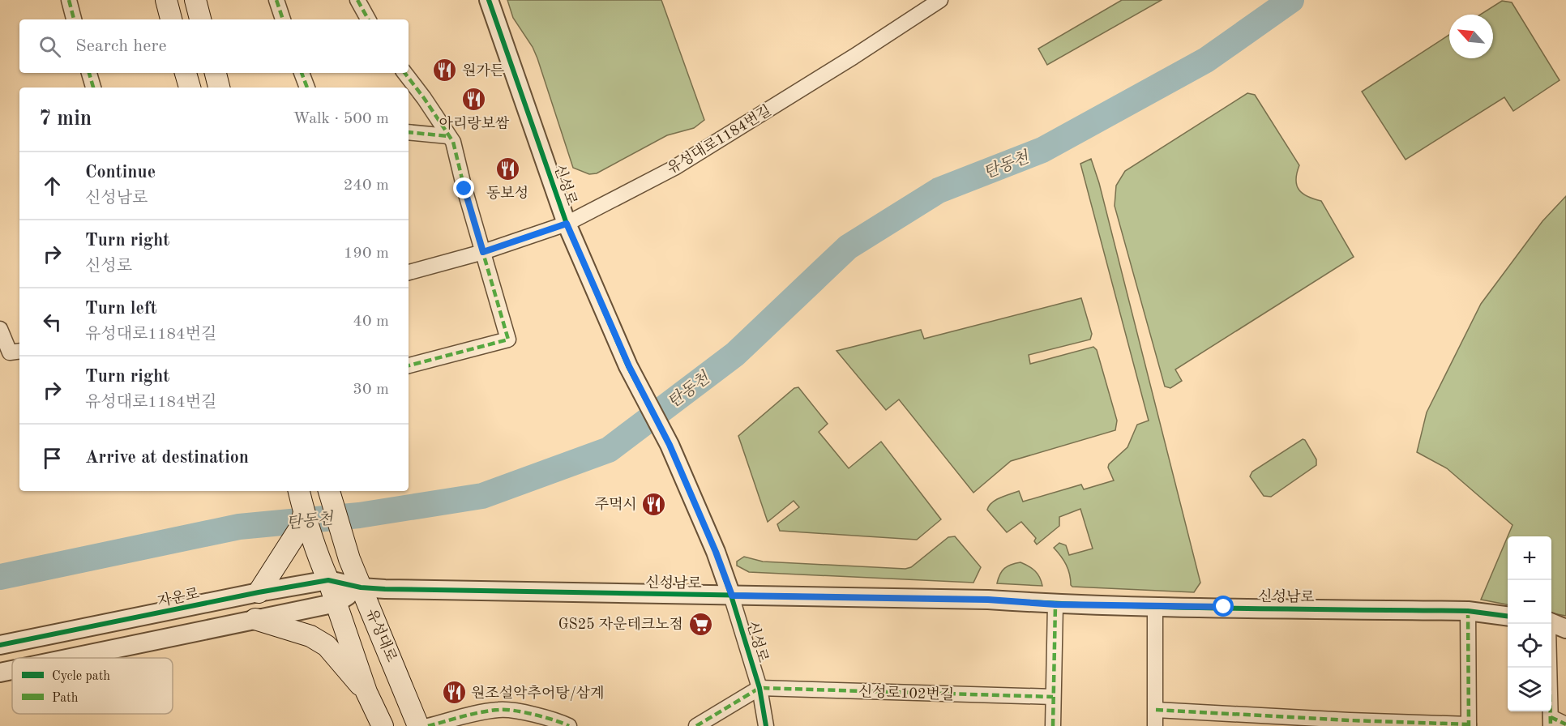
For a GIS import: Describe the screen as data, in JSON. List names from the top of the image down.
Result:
{
  "streets": {
    "main road": ["유성대로"],
    "street": [
      "유성대로1184번길",
      "신성로",
      "신성남로",
      "자운로",
      "신성로102번길"
    ]
  },
  "crossings": [
    ["유성대로1184번길", "신성로"],
    ["신성로", "신성남로"],
    ["신성로", "신성로102번길"],
    ["신성남로", "자운로"],
    ["신성남로", "유성대로"],
    ["자운로", "유성대로"]
  ],
  "water": ["탄동천"],
  "places": {
    "restaurant": [
      "원가든",
      "아리랑보쌈",
      "동보성",
      "주먹시",
      "원조설악추어탕/삼계"
    ],
    "supermarket": ["GS25 자운테크노점"]
  },
  "legend": ["Cycle path", "Path"],
  "north": "top left",
  "page": {
    "search": "Search here",
    "heading": ["7 min", "Walk · 500 m"],
    "list": [
      ["Continue", "신성남로", "240 m"],
      ["Turn right", "신성로", "190 m"],
      ["Turn left", "유성대로1184번길", "40 m"],
      ["Turn right", "유성대로1184번길", "30 m"],
      "Arrive at destination"
    ],
    "map_buttons": ["+", "−"]
  }
}
